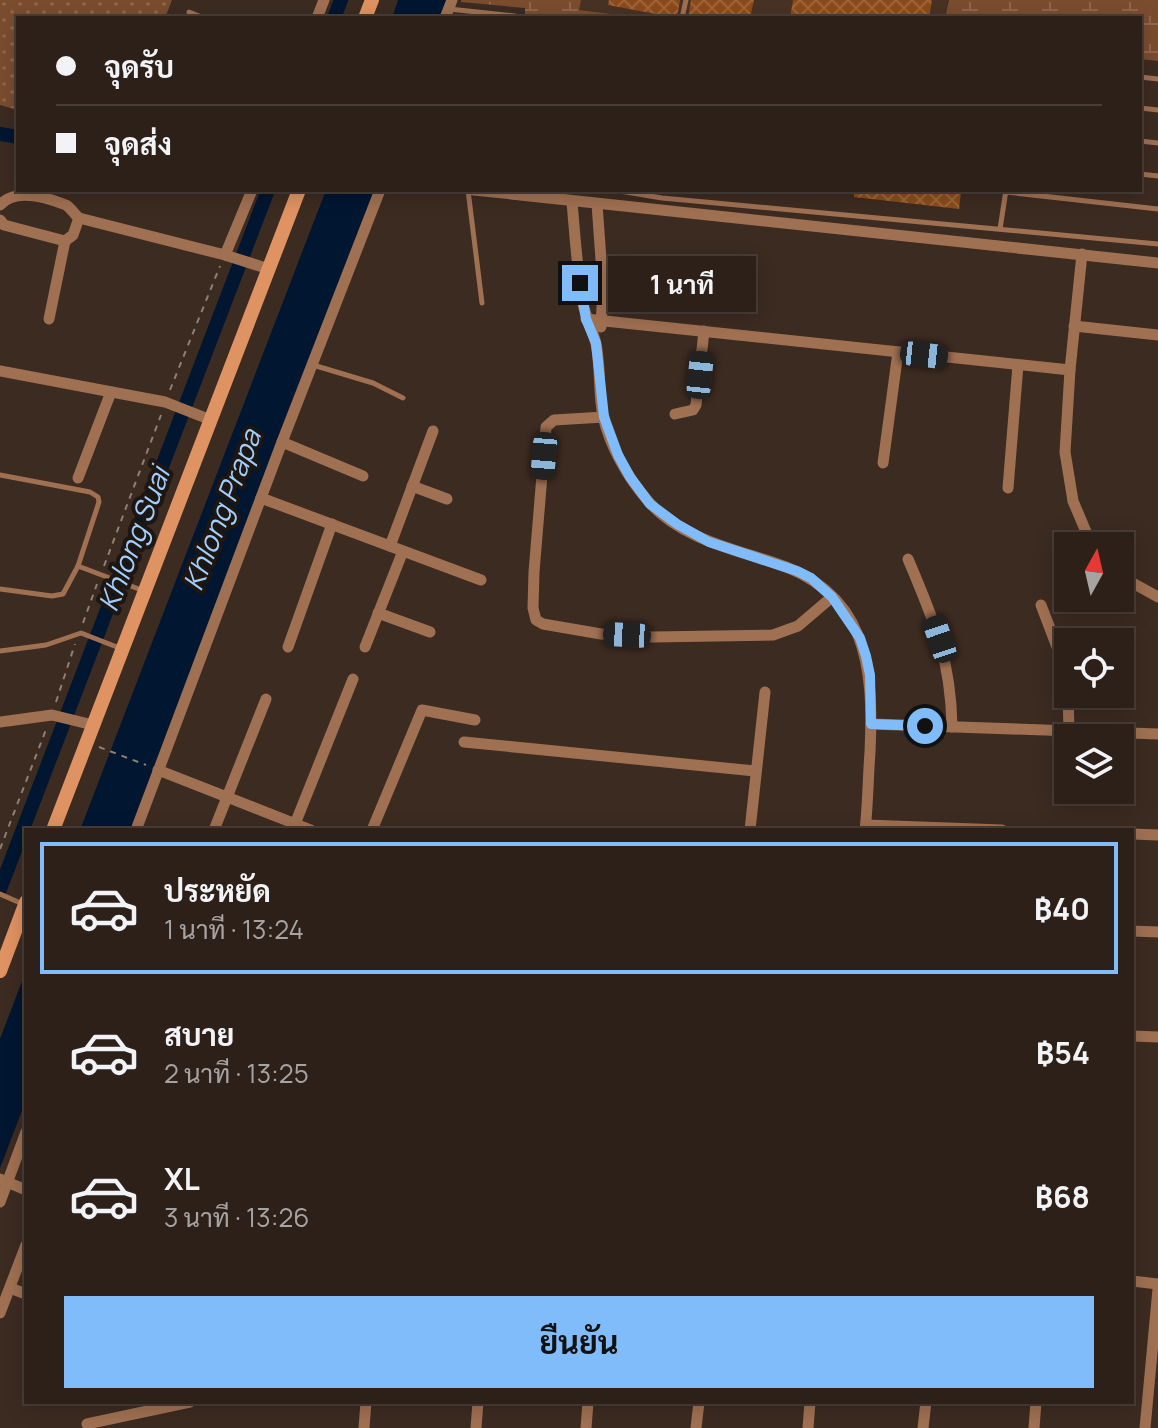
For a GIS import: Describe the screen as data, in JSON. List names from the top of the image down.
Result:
{
  "water": ["Khlong Prapa", "Khlong Suai"],
  "north": "top",
  "page": {
    "banner": ["จุดรับ", "จุดส่ง"],
    "bubble": "1 นาที",
    "list": [
      {
        "name": "ประหยัด",
        "note": "1 นาที · 13:24",
        "value": "฿40"
      },
      {
        "name": "สบาย",
        "note": "2 นาที · 13:25",
        "value": "฿54"
      },
      {
        "name": "XL",
        "note": "3 นาที · 13:26",
        "value": "฿68"
      }
    ],
    "buttons": "ยืนยัน"
  }
}
